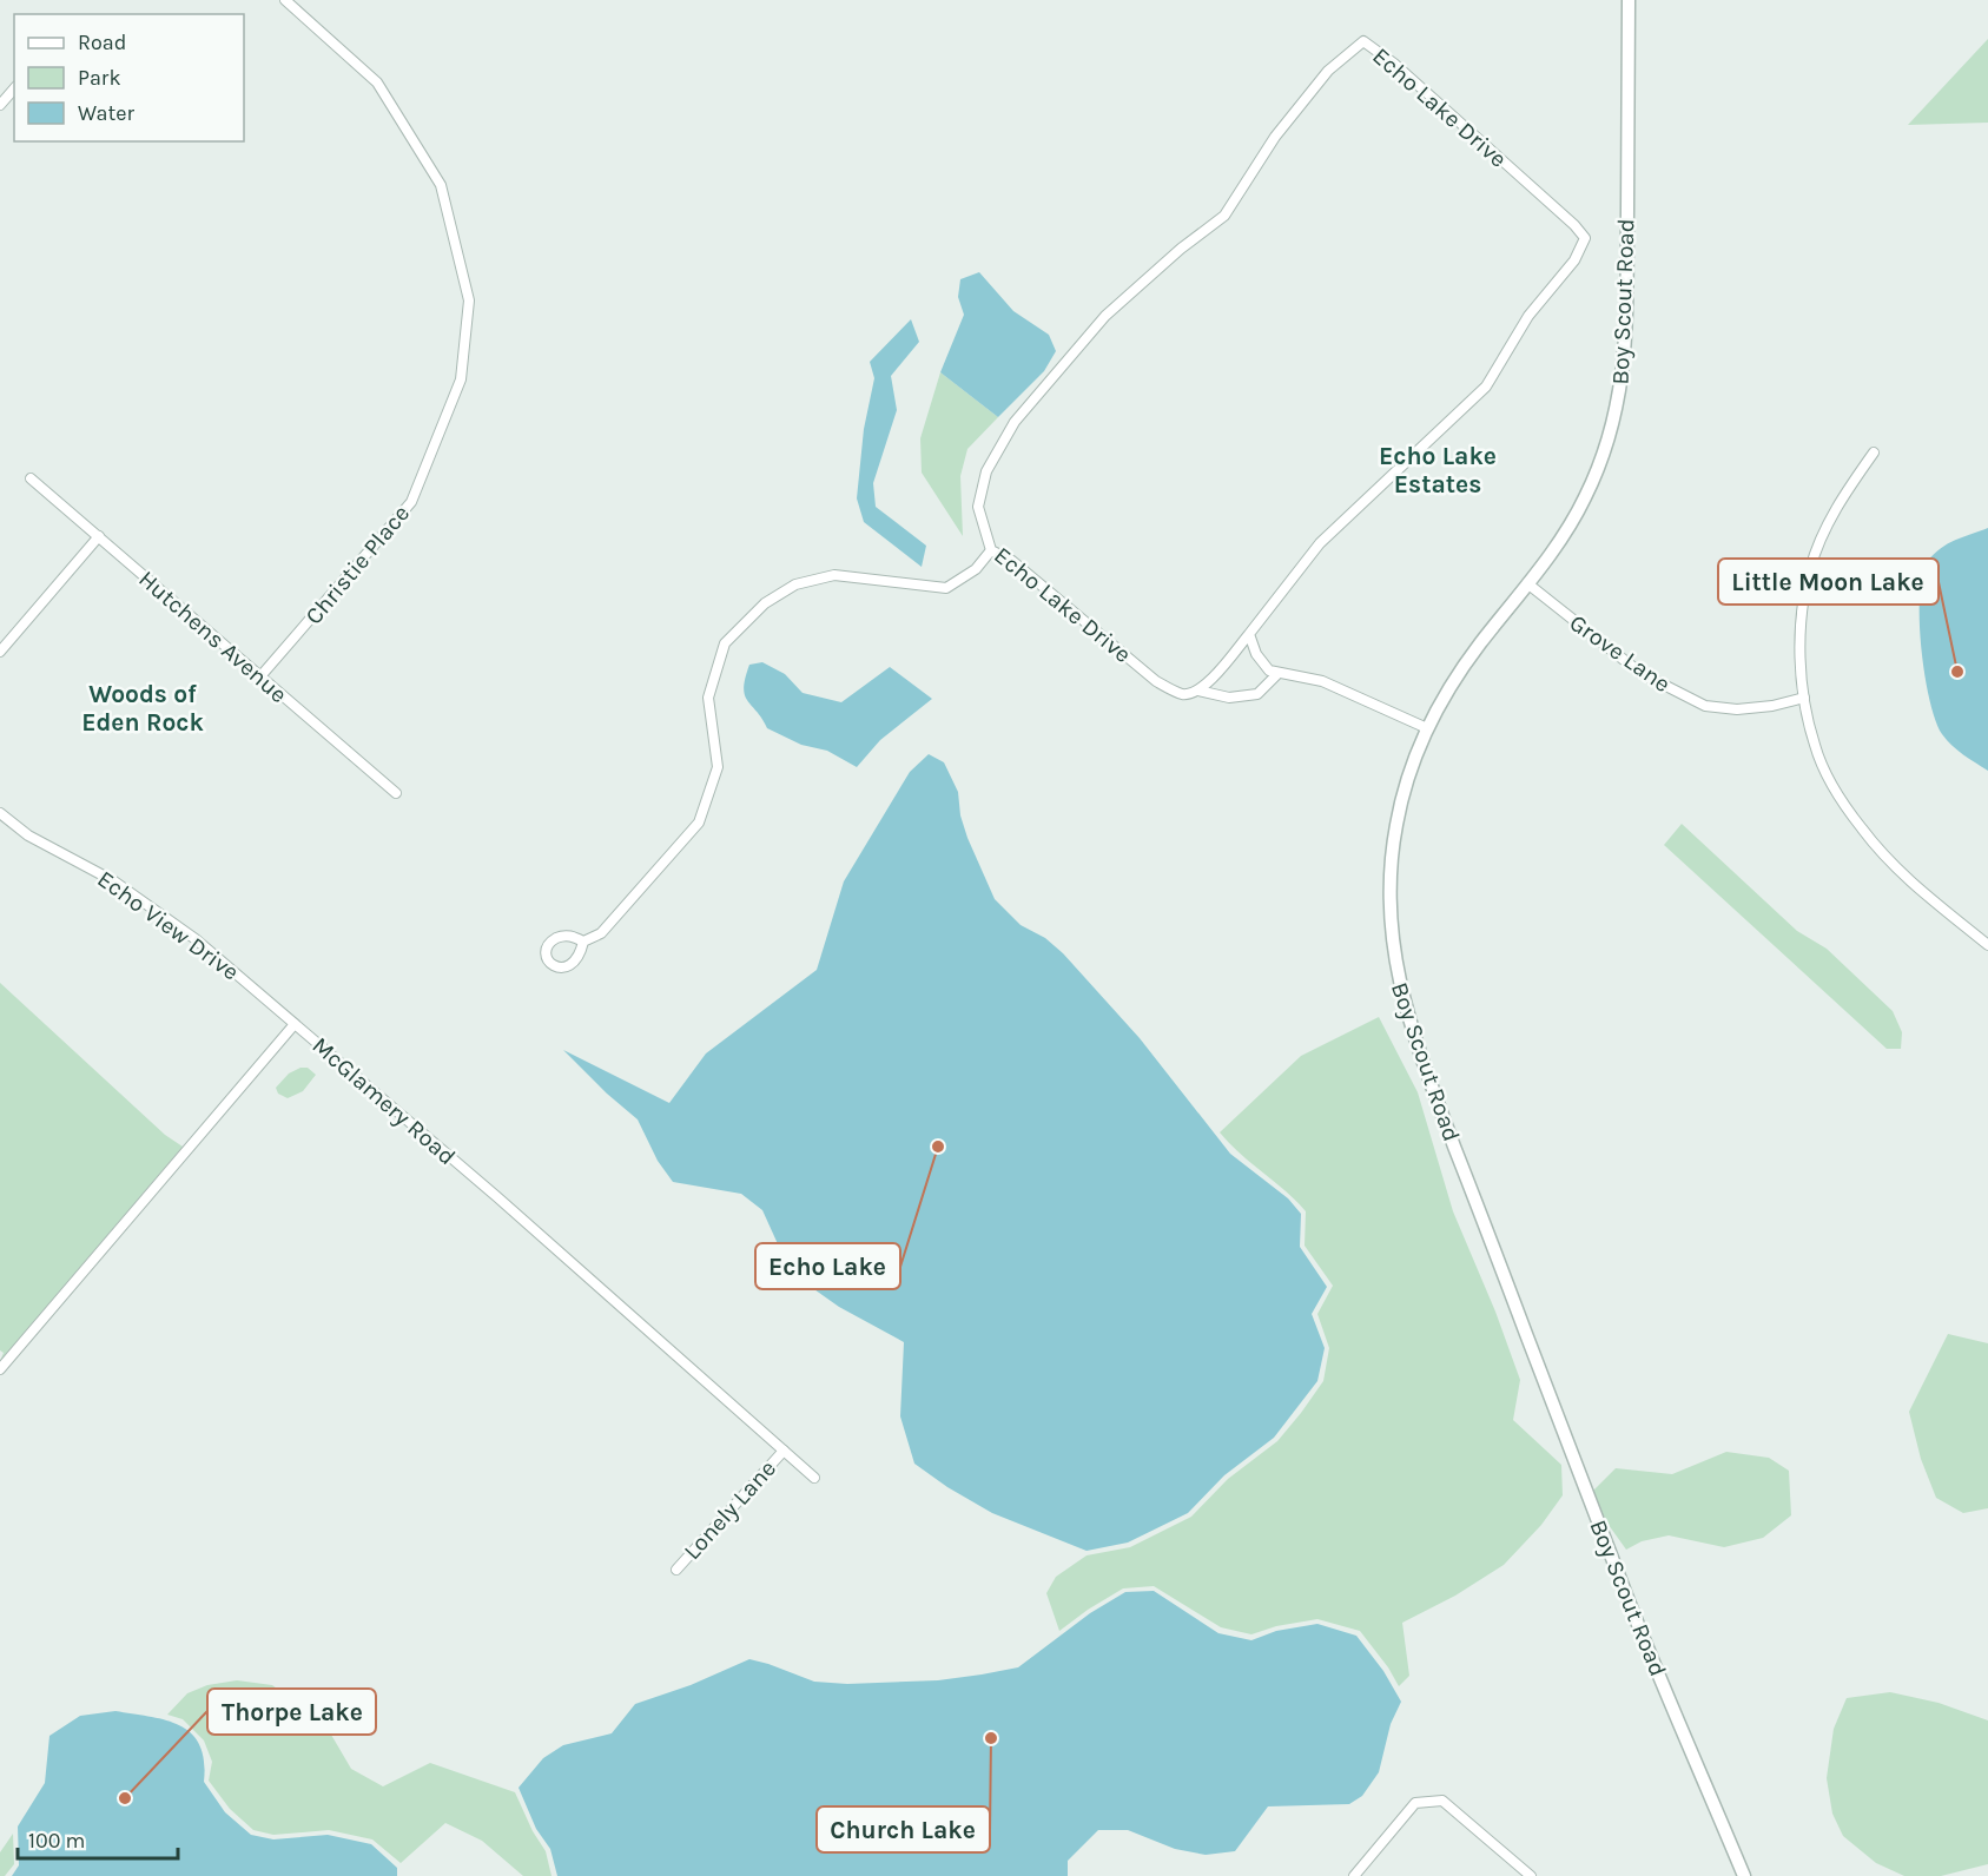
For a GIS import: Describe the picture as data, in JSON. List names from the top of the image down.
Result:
{
  "streets": {
    "street": [
      "Echo Lake Drive",
      "Boy Scout Road",
      "Christie Place",
      "Hutchens Avenue",
      "Grove Lane",
      "Echo View Drive",
      "McGlamery Road",
      "Lonely Lane"
    ]
  },
  "crossings": [
    ["Boy Scout Road", "Grove Lane"],
    ["Christie Place", "Hutchens Avenue"],
    ["Echo View Drive", "McGlamery Road"],
    ["McGlamery Road", "Lonely Lane"]
  ],
  "districts": ["Echo Lake Estates", "Woods of Eden Rock"],
  "places": [
    "Little Moon Lake",
    "Echo Lake",
    "Church Lake",
    "Thorpe Lake"
  ],
  "legend": ["Road", "Park", "Water"],
  "scale_bar": "100 m"
}
